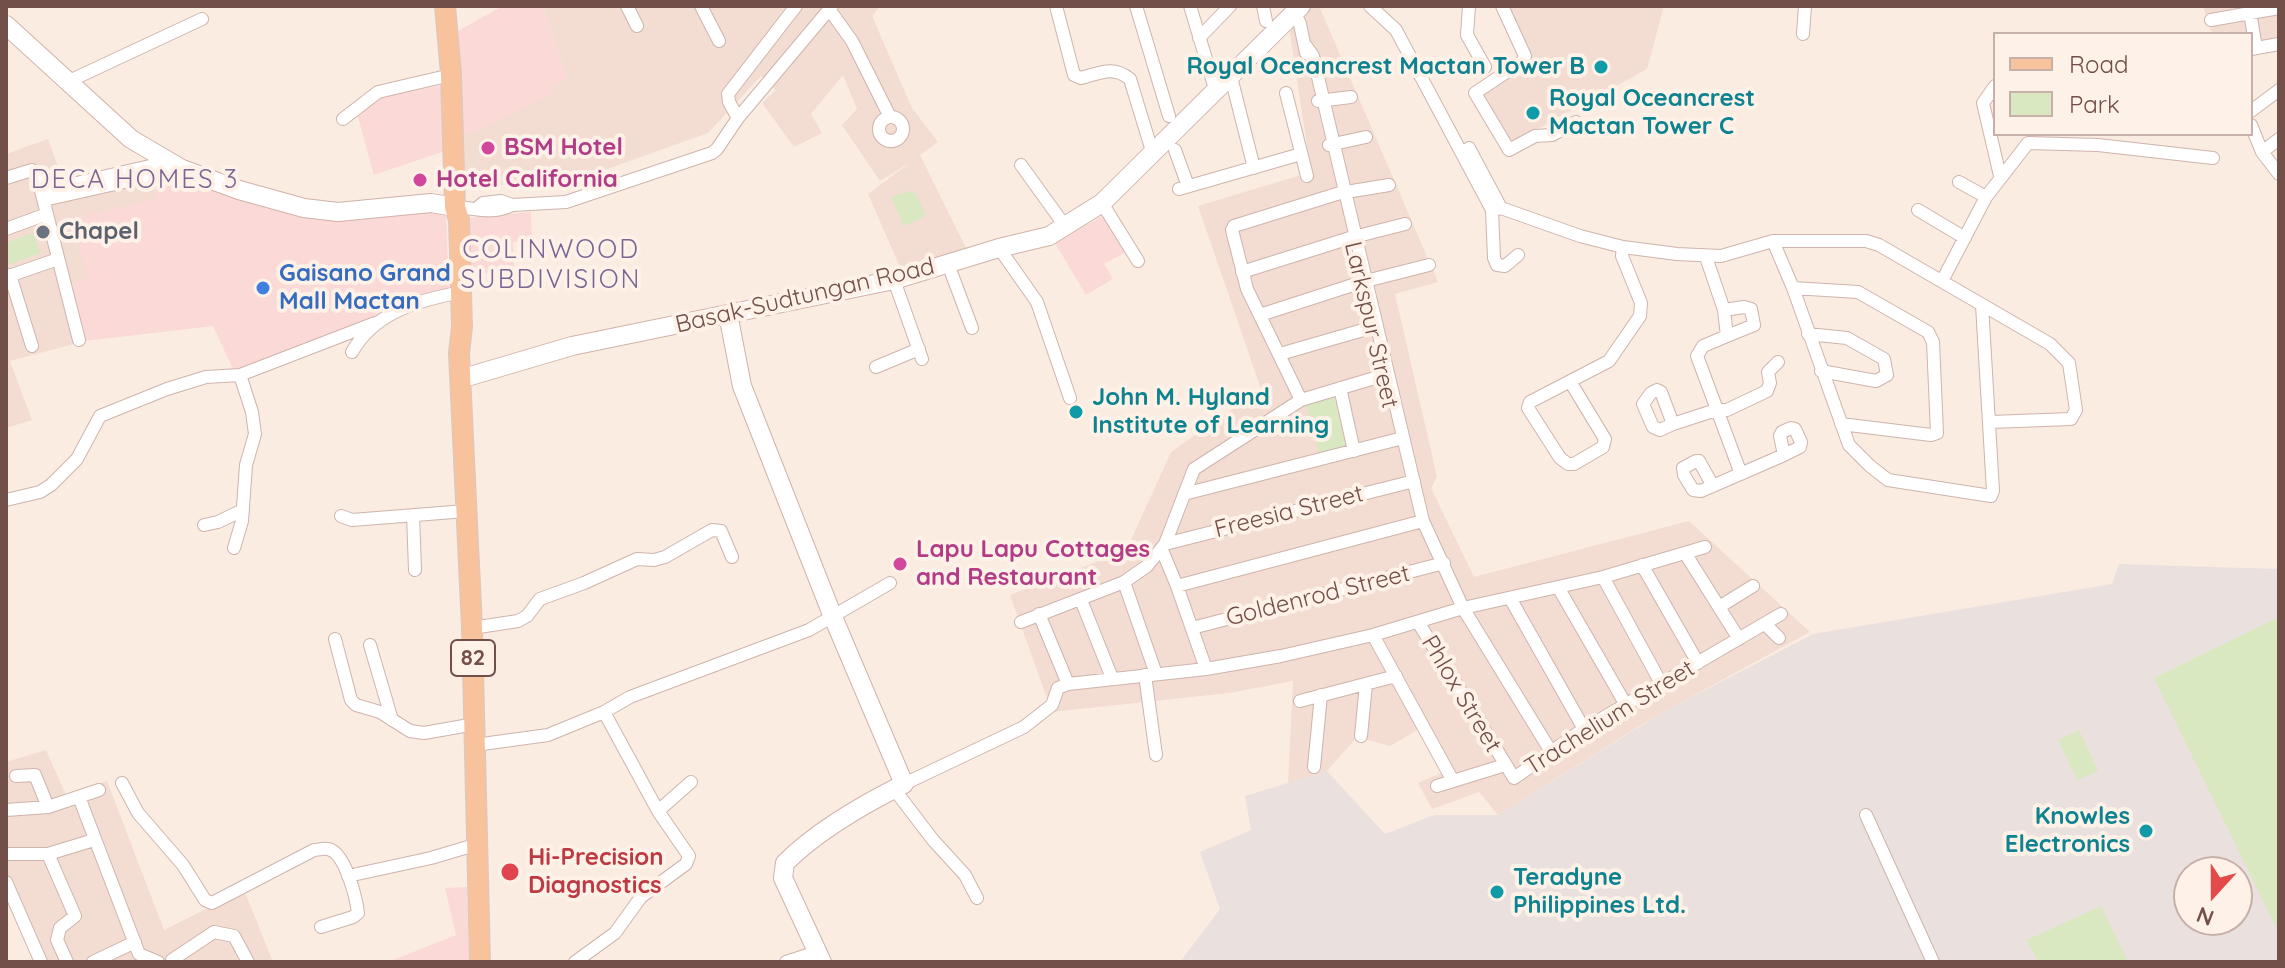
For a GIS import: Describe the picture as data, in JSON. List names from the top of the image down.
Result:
{
  "streets": {
    "main road": ["82"],
    "street": [
      "Basak-Sudtungan Road",
      "Larkspur Street",
      "Freesia Street",
      "Goldenrod Street",
      "Phlox Street",
      "Trachelium Street"
    ]
  },
  "crossings": [
    ["Basak-Sudtungan Road", "Larkspur Street"],
    ["Basak-Sudtungan Road", "82"],
    ["Larkspur Street", "Freesia Street"],
    ["Larkspur Street", "Goldenrod Street"],
    ["Larkspur Street", "Trachelium Street"],
    ["Phlox Street", "Trachelium Street"]
  ],
  "districts": ["DECA HOMES 3", "COLINWOOD SUBDIVISION"],
  "places": [
    "Royal Oceancrest Mactan Tower B",
    "Royal Oceancrest Mactan Tower C",
    "BSM Hotel",
    "Hotel California",
    "Chapel",
    "Gaisano Grand Mall Mactan",
    "John M. Hyland Institute of Learning",
    "Lapu Lapu Cottages and Restaurant",
    "Knowles Electronics",
    "Hi-Precision Diagnostics",
    "Teradyne Philippines Ltd."
  ],
  "legend": ["Road", "Park"],
  "north": "bottom"
}
